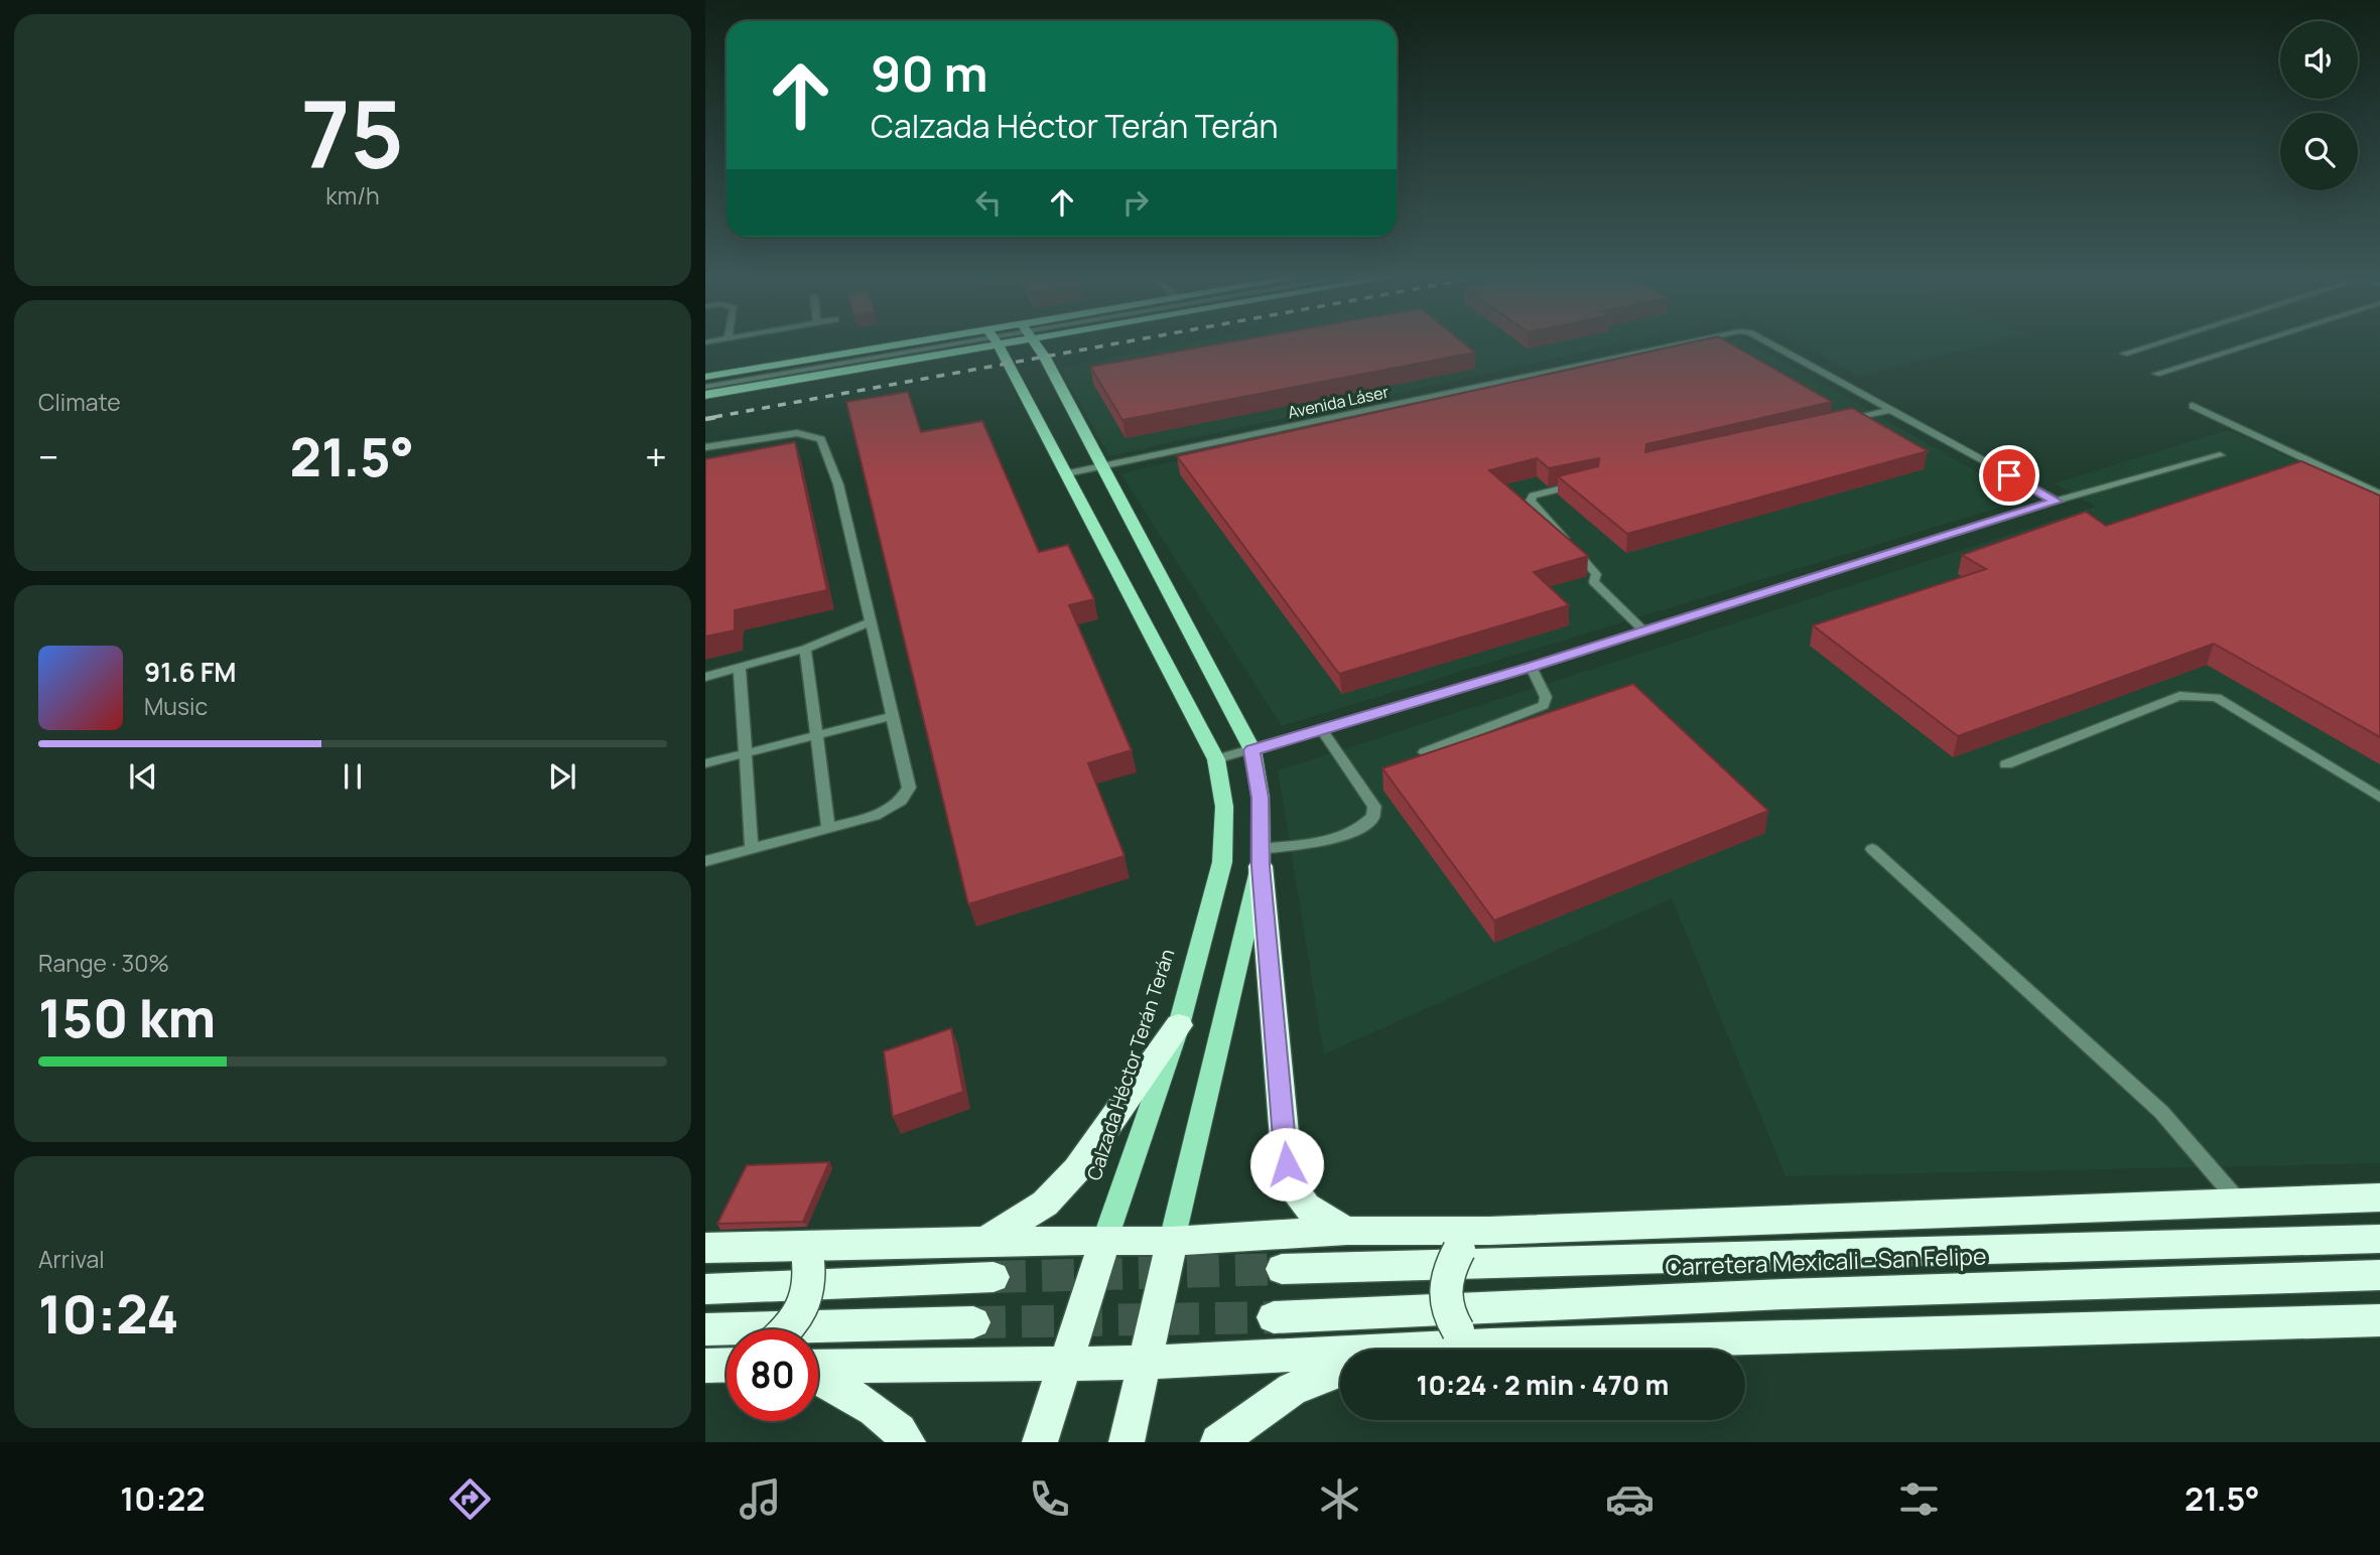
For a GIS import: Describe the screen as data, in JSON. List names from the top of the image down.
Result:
{
  "streets": {
    "highway": ["Calzada Héctor Terán Terán", "Carretera Mexicali - San Felipe"],
    "lane": ["Avenida Láser"]
  },
  "crossings": [
    ["Avenida Láser", "Calzada Héctor Terán Terán"]
  ],
  "page": {
    "tile": [
      ["75", "km/h"],
      "Climate",
      ["Range · 30%", "150 km"],
      ["Arrival", "10:24"]
    ],
    "turn": ["90 m", "Calzada Héctor Terán Terán"],
    "heat": ["−", "21.5°", "+"],
    "song": ["91.6 FM", "Music"],
    "limit": "80",
    "trip": "10:24 · 2 min · 470 m",
    "tabs": ["10:22", "21.5°"]
  }
}
